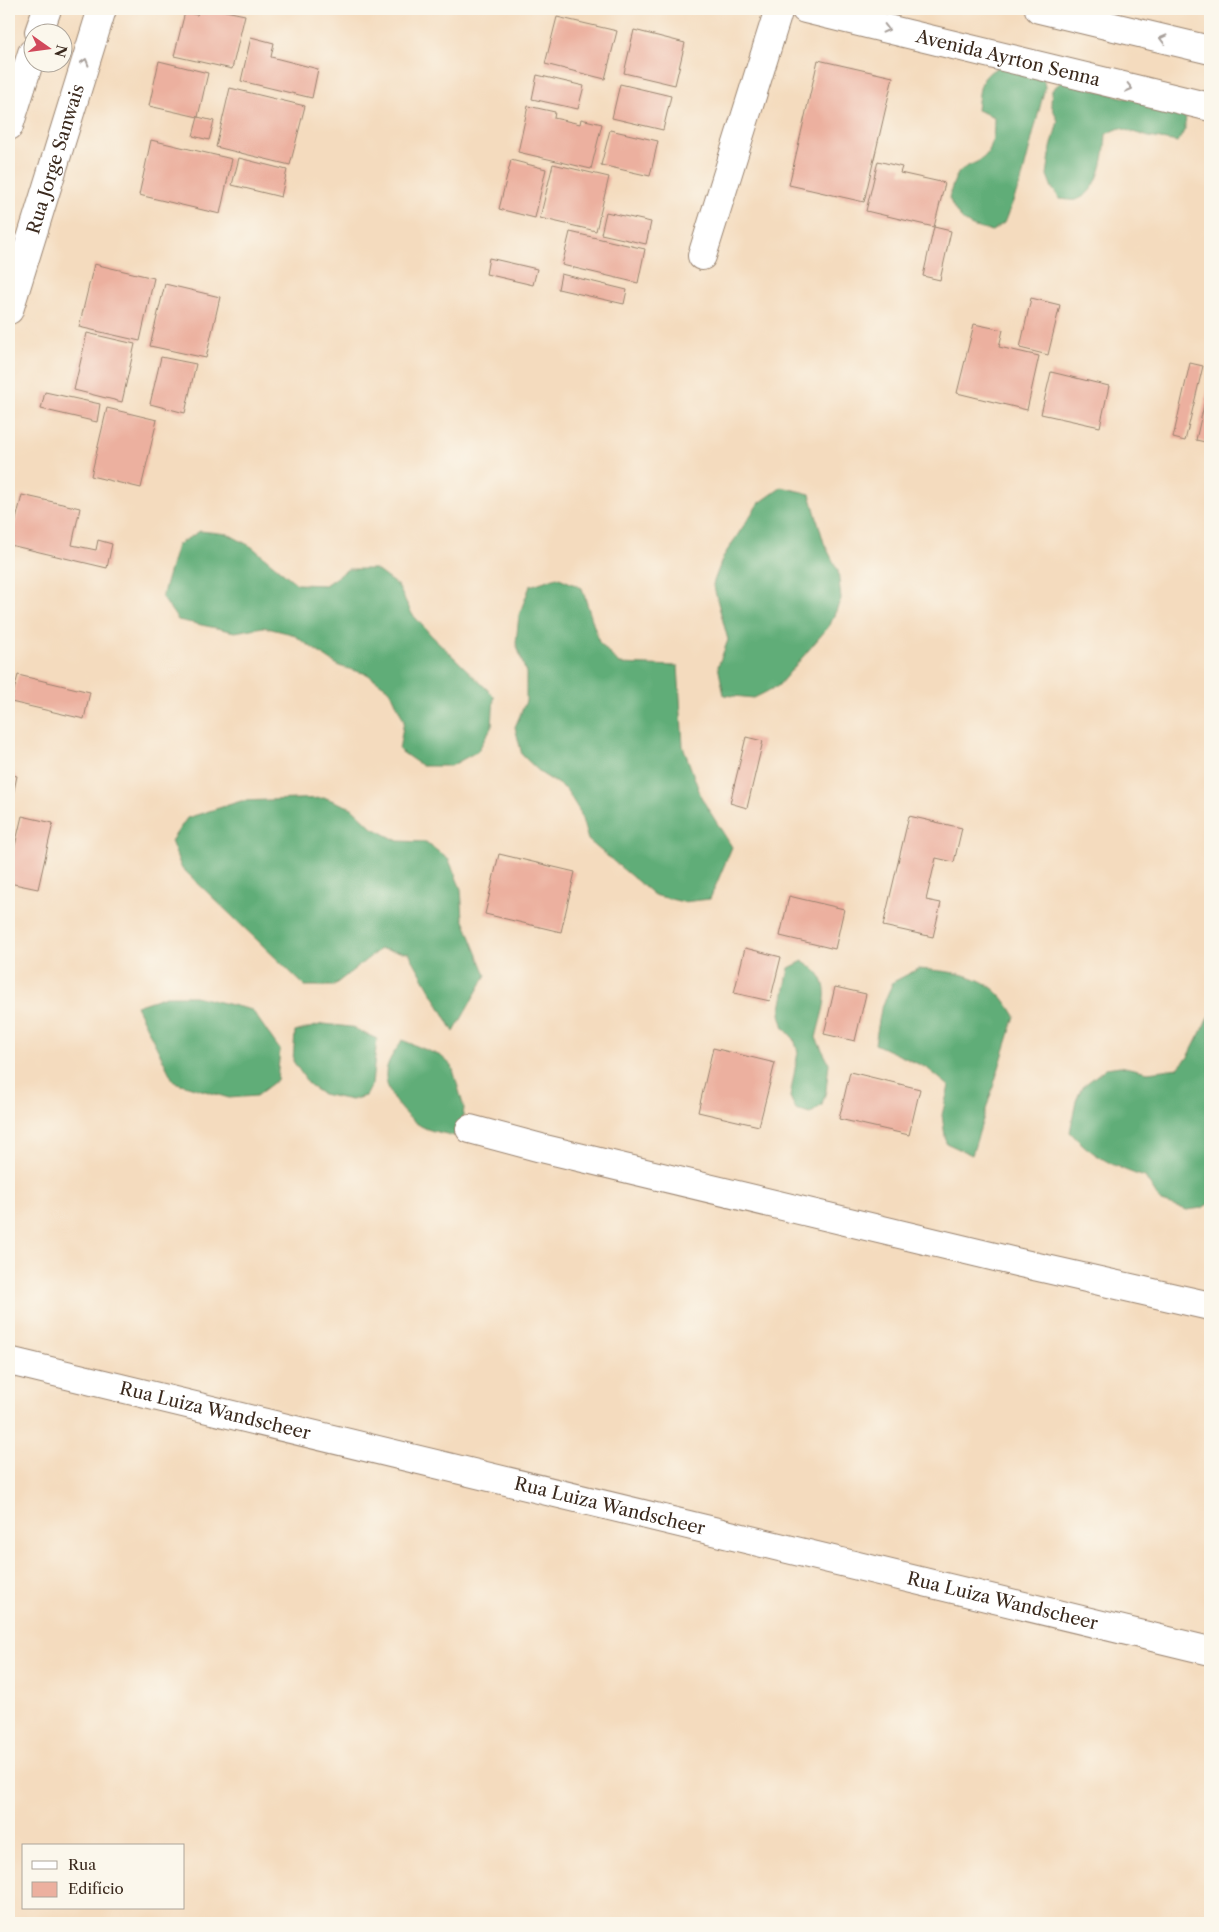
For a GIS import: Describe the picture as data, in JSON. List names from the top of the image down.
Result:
{
  "streets": {
    "street": ["Avenida Ayrton Senna", "Rua Jorge Sanwais", "Rua Luiza Wandscheer"]
  },
  "one_way": ["Rua Jorge Sanwais"],
  "legend": ["Rua", "Edifício"],
  "north": "right"
}
